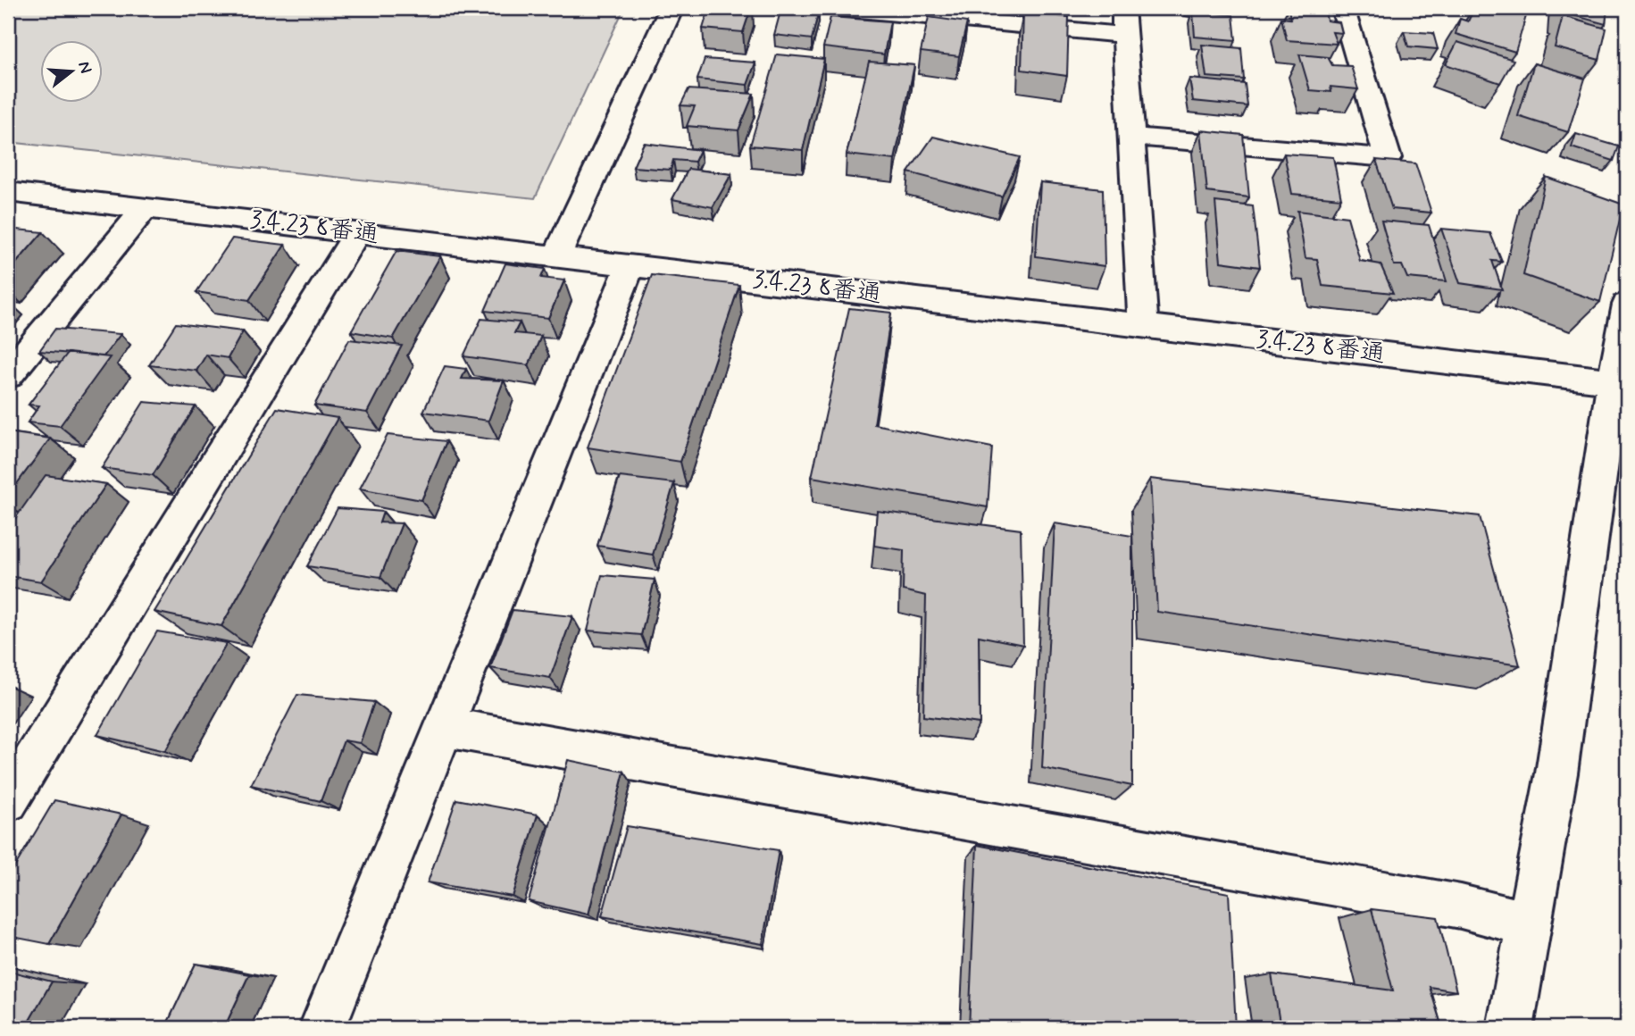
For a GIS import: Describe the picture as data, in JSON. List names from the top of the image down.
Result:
{
  "streets": {
    "street": ["3.4.23 8番通"]
  },
  "north": "right"
}
